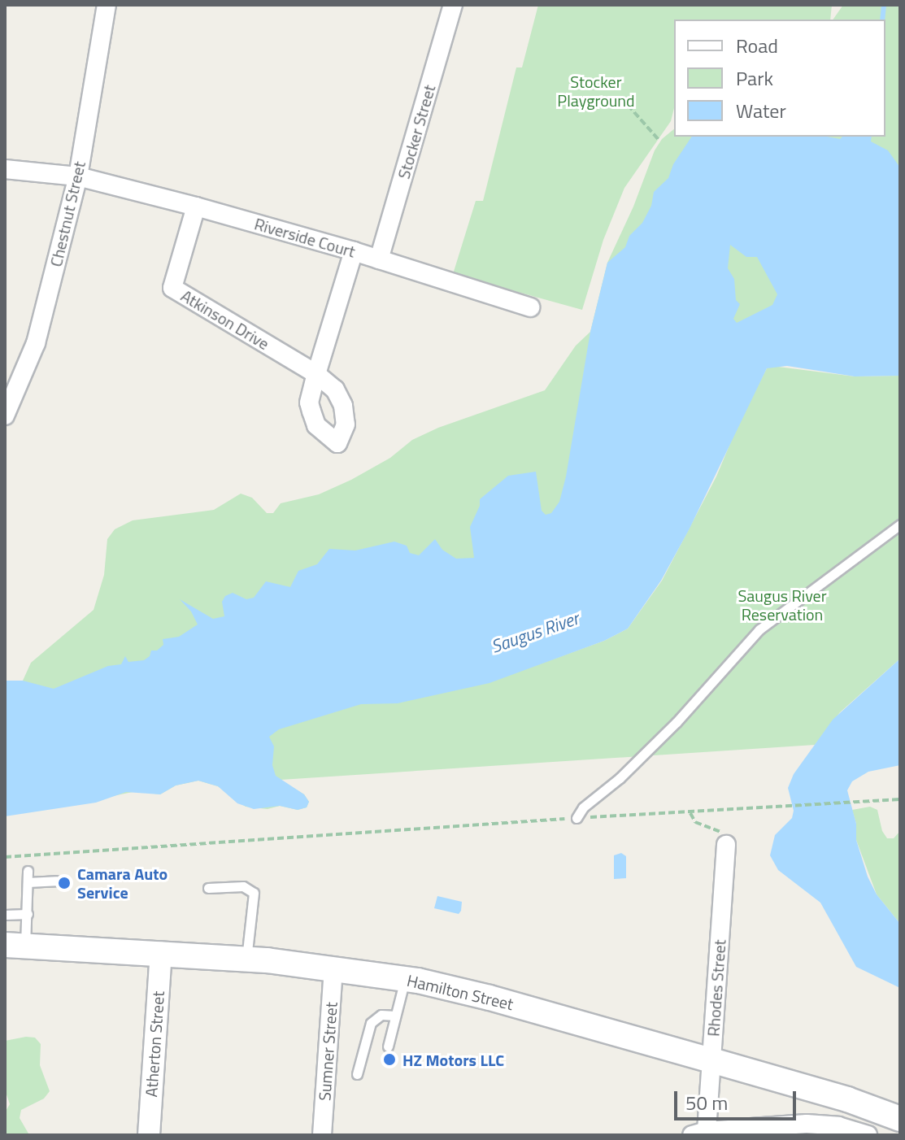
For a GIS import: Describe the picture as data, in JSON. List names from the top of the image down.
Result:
{
  "streets": {
    "main road": ["Hamilton Street"],
    "street": [
      "Stocker Street",
      "Chestnut Street",
      "Riverside Court",
      "Atkinson Drive",
      "Rhodes Street",
      "Atherton Street",
      "Sumner Street"
    ]
  },
  "crossings": [
    ["Stocker Street", "Riverside Court"],
    ["Chestnut Street", "Riverside Court"],
    ["Riverside Court", "Atkinson Drive"],
    ["Rhodes Street", "Hamilton Street"],
    ["Hamilton Street", "Atherton Street"],
    ["Hamilton Street", "Sumner Street"]
  ],
  "water": ["Saugus River"],
  "parks": ["Stocker Playground", "Saugus River Reservation"],
  "places": ["Camara Auto Service", "HZ Motors LLC"],
  "legend": ["Road", "Park", "Water"],
  "scale_bar": "50 m"
}
